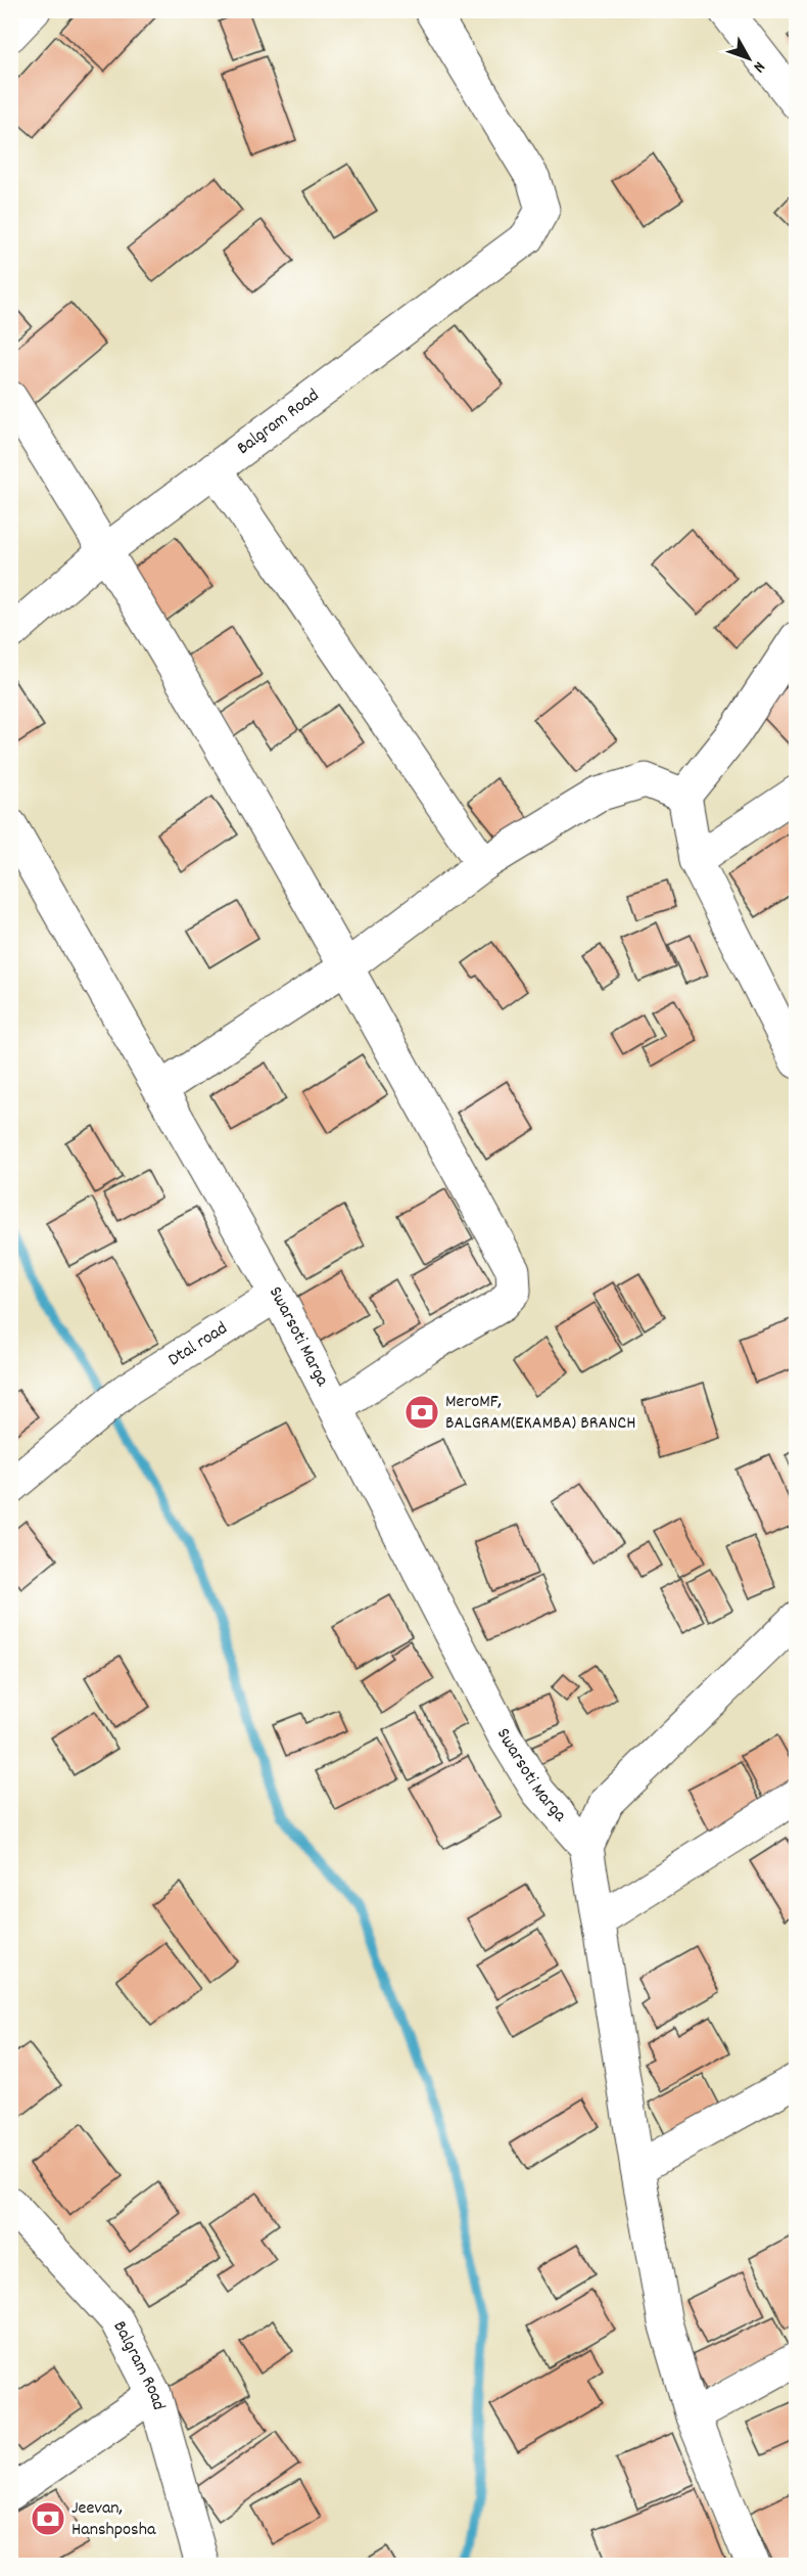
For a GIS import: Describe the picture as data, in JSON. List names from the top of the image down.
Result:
{
  "streets": {
    "street": ["Balgram Road", "Swarsoti Marga", "Dtal road"]
  },
  "crossings": [
    ["Swarsoti Marga", "Dtal road"]
  ],
  "places": {
    "bank": ["MeroMF, BALGRAM(EKAMBA) BRANCH", "Jeevan, Hanshposha"]
  },
  "north": "bottom right"
}
